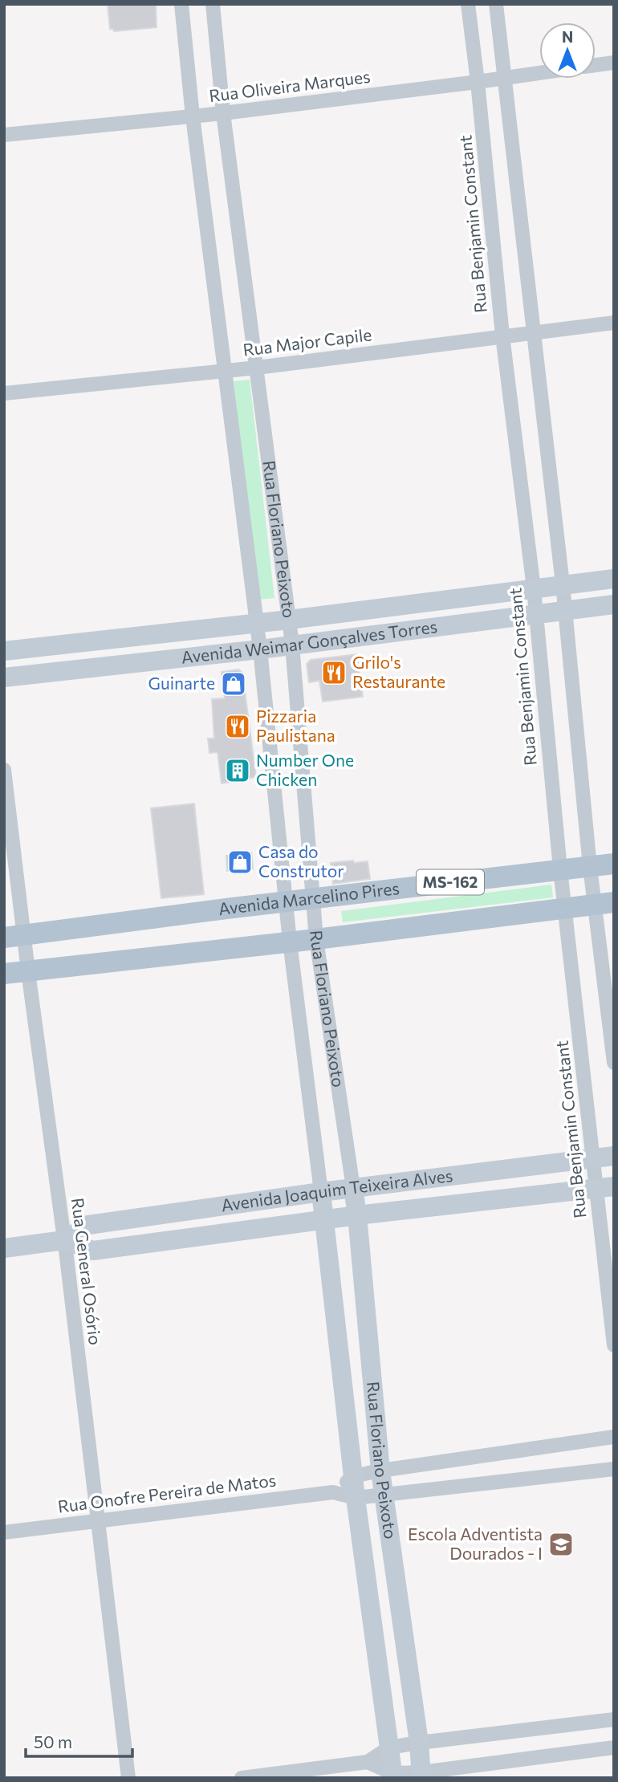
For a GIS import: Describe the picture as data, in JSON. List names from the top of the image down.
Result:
{
  "streets": {
    "main road": [
      "Rua Floriano Peixoto",
      "Avenida Weimar Gonçalves Torres",
      "MS-162",
      "Avenida Marcelino Pires",
      "Avenida Joaquim Teixeira Alves"
    ],
    "street": [
      "Rua Oliveira Marques",
      "Rua Benjamin Constant",
      "Rua Major Capile",
      "Rua General Osório",
      "Rua Onofre Pereira de Matos"
    ]
  },
  "crossings": [
    ["Rua Oliveira Marques", "Rua Benjamin Constant"],
    ["Rua Oliveira Marques", "Rua Floriano Peixoto"],
    ["Rua Benjamin Constant", "Rua Major Capile"],
    ["Rua Benjamin Constant", "Avenida Weimar Gonçalves Torres"],
    ["Rua Benjamin Constant", "MS-162"],
    ["Rua Benjamin Constant", "Avenida Marcelino Pires"],
    ["Rua Benjamin Constant", "Avenida Joaquim Teixeira Alves"],
    ["Rua Major Capile", "Rua Floriano Peixoto"],
    ["Rua Floriano Peixoto", "Avenida Weimar Gonçalves Torres"],
    ["Rua Floriano Peixoto", "MS-162"],
    ["Rua Floriano Peixoto", "Avenida Marcelino Pires"],
    ["Rua Floriano Peixoto", "Avenida Joaquim Teixeira Alves"],
    ["Rua Floriano Peixoto", "Rua Onofre Pereira de Matos"],
    ["MS-162", "Rua General Osório"],
    ["Avenida Marcelino Pires", "Rua General Osório"],
    ["Avenida Joaquim Teixeira Alves", "Rua General Osório"],
    ["Rua General Osório", "Rua Onofre Pereira de Matos"]
  ],
  "places": {
    "restaurant": ["Grilo's Restaurante", "Pizzaria Paulistana"],
    "shop": ["Guinarte", "Casa do Construtor"],
    "building": ["Number One Chicken"],
    "school or university": ["Escola Adventista Dourados - I"]
  },
  "scale_bar": "50 m",
  "north": "top"
}
